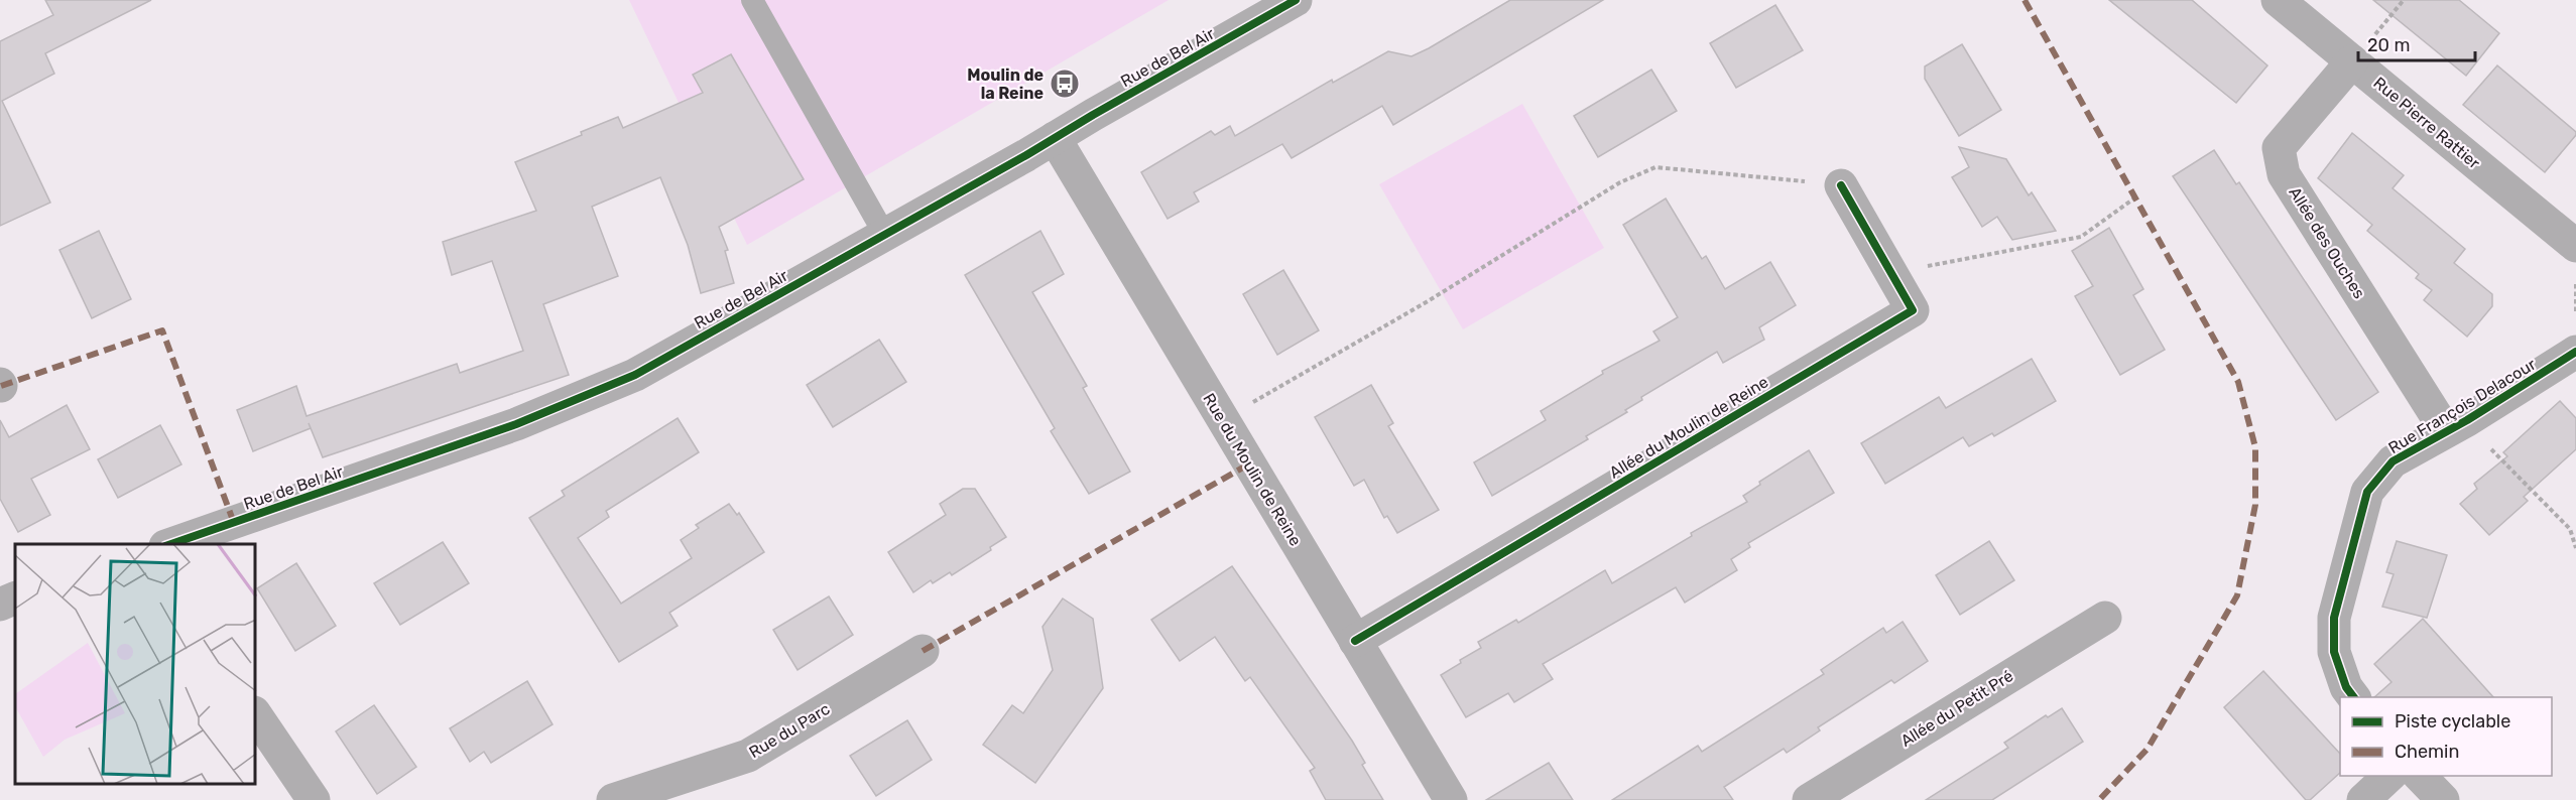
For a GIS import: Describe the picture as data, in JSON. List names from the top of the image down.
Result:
{
  "streets": {
    "street": [
      "Rue de Bel Air",
      "Rue Pierre Rattier",
      "Allée des Ouches",
      "Rue François Delacour",
      "Allée du Moulin de Reine",
      "Rue du Moulin de Reine",
      "Allée du Petit Pré",
      "Rue du Parc"
    ]
  },
  "crossings": [
    ["Rue de Bel Air", "Rue du Moulin de Reine"],
    ["Rue Pierre Rattier", "Allée des Ouches"],
    ["Allée des Ouches", "Rue François Delacour"],
    ["Allée du Moulin de Reine", "Rue du Moulin de Reine"]
  ],
  "places": {
    "bus stop": ["Moulin de la Reine"]
  },
  "legend": ["Piste cyclable", "Chemin"],
  "scale_bar": "20 m"
}
